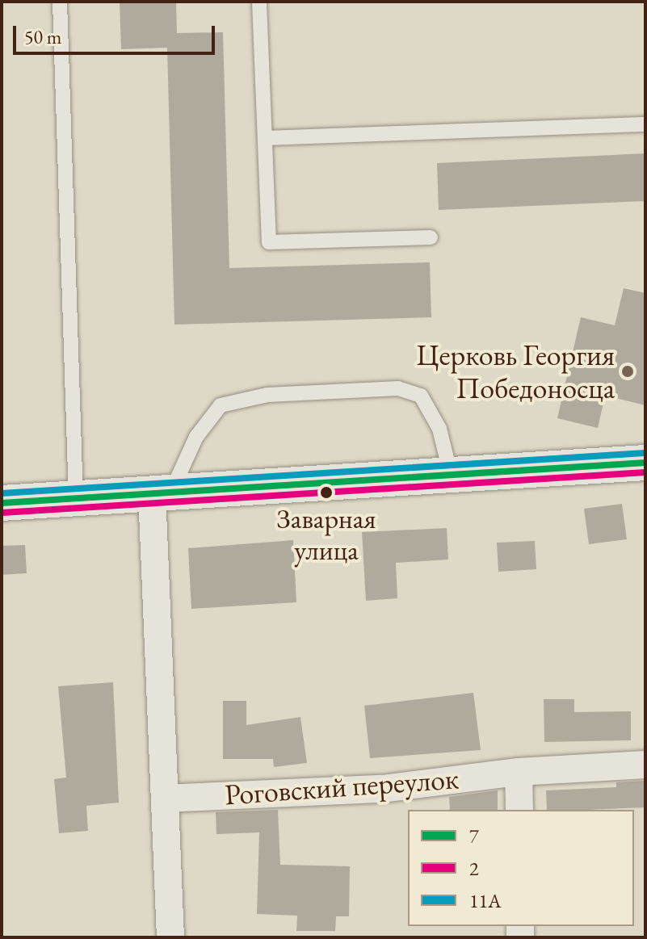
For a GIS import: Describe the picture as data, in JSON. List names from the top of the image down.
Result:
{
  "streets": {
    "street": ["Роговский переулок"]
  },
  "places": ["Церковь Георгия Победоносца", "Заварная улица"],
  "lines": ["transit line 11А", "transit line 7", "transit line 2"],
  "legend": ["7", "2", "11А"],
  "scale_bar": "50 m"
}
